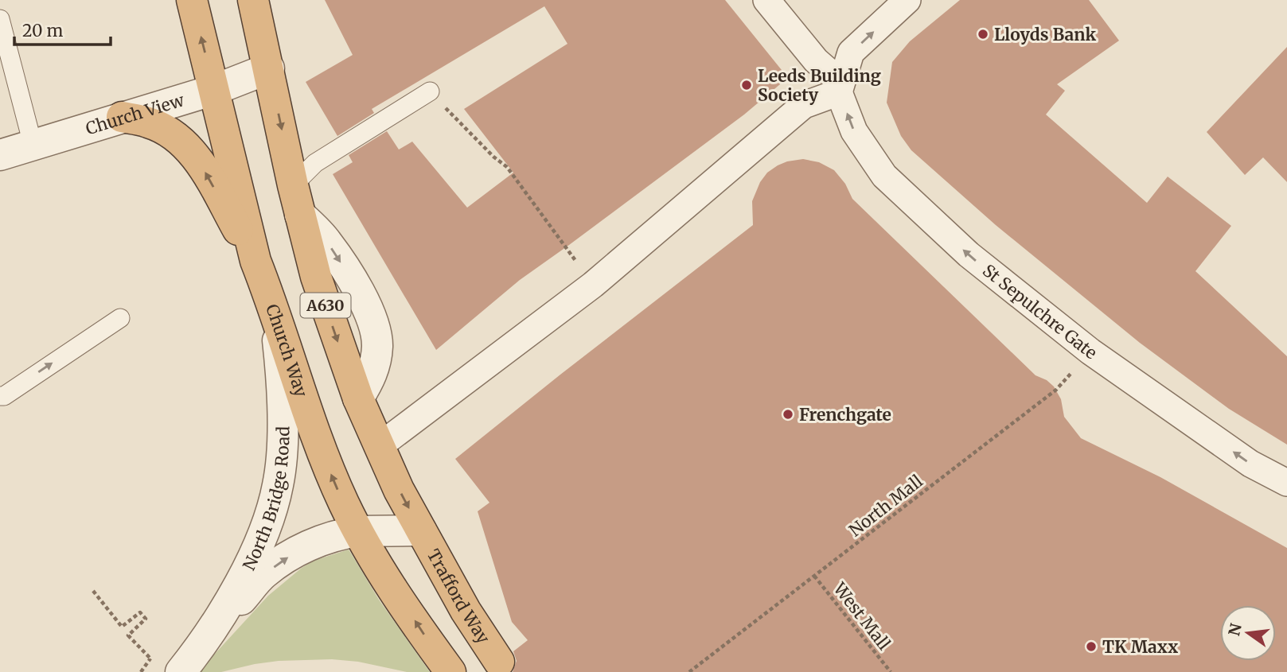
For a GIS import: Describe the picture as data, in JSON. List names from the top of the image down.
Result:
{
  "streets": {
    "highway": ["A630", "Church Way", "Trafford Way"],
    "street": ["Church View", "St Sepulchre Gate", "North Bridge Road"],
    "path": ["North Mall", "West Mall"]
  },
  "crossings": [
    ["Church View", "A630"],
    ["Church View", "Church Way"],
    ["A630", "Trafford Way"],
    ["St Sepulchre Gate", "North Mall"],
    ["Church Way", "North Bridge Road"],
    ["North Mall", "West Mall"]
  ],
  "one_way": ["St Sepulchre Gate"],
  "places": [
    "Lloyds Bank",
    "Leeds Building Society",
    "Frenchgate",
    "TK Maxx"
  ],
  "scale_bar": "20 m",
  "north": "left"
}
